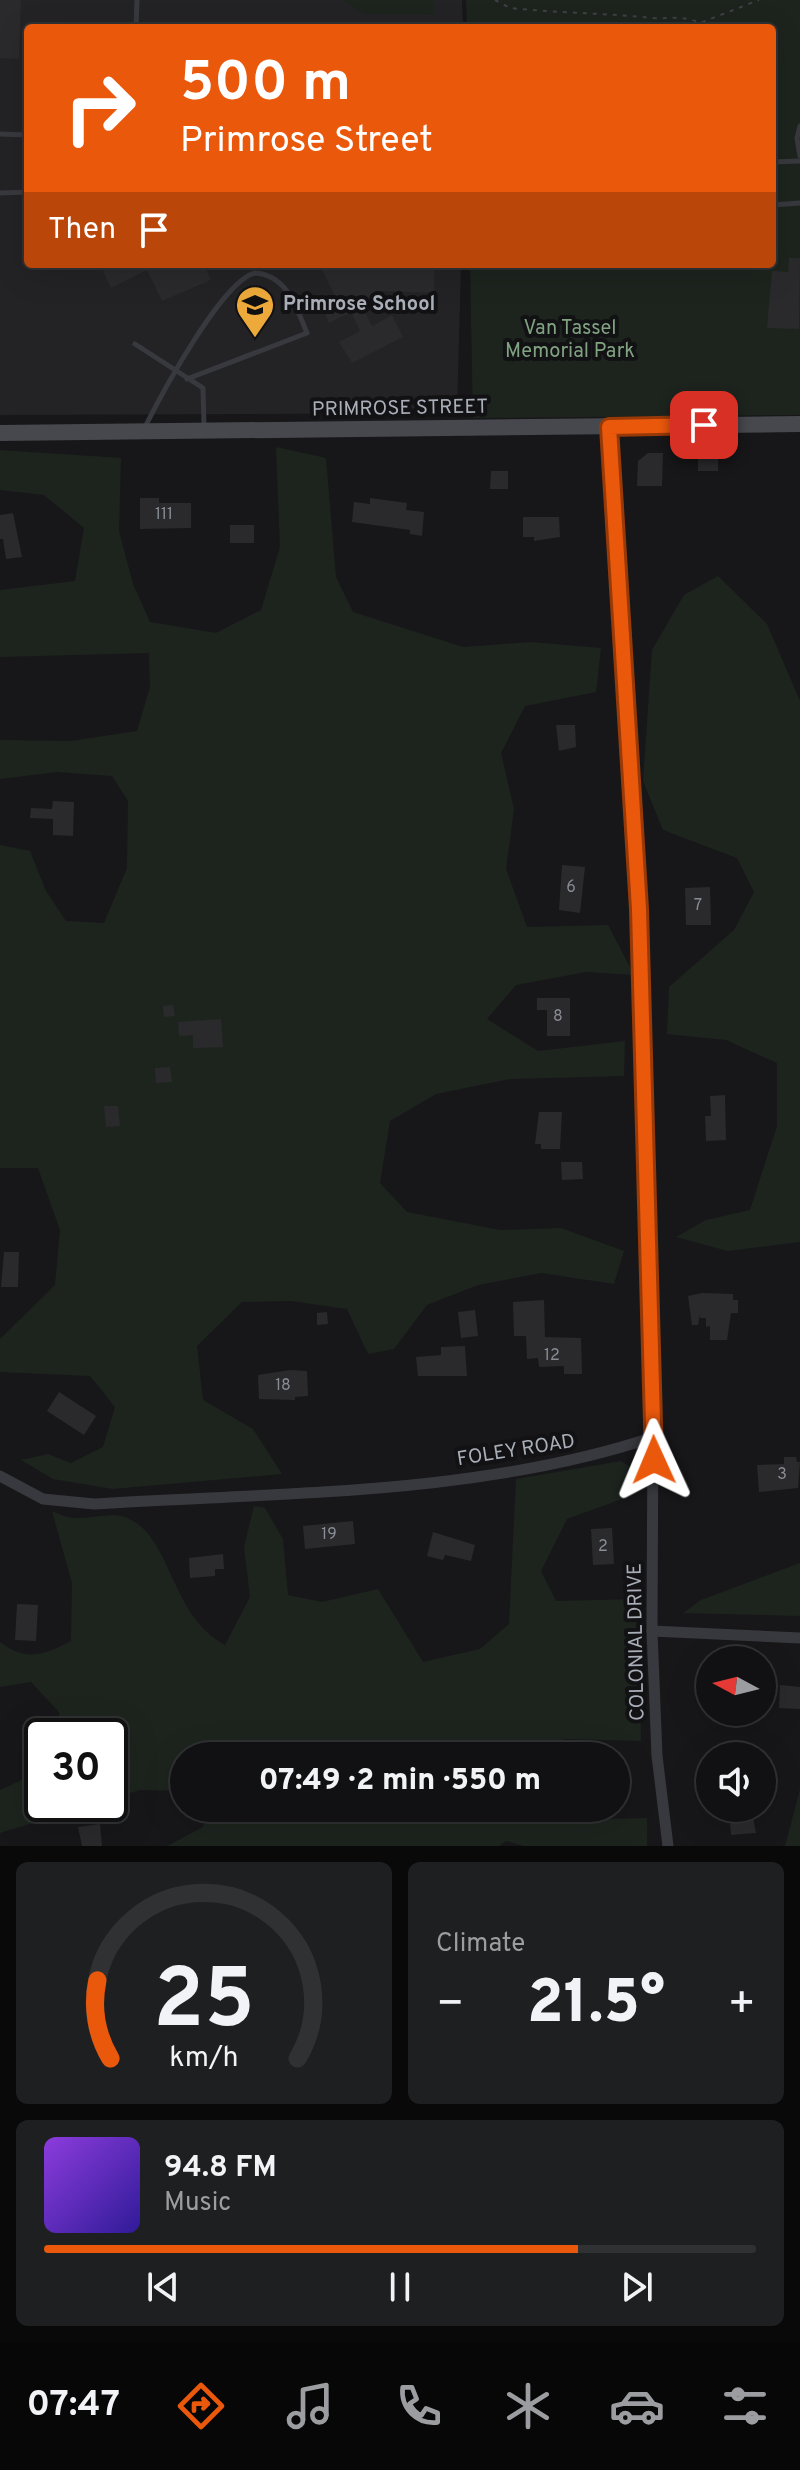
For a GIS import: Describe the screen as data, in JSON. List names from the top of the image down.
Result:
{
  "streets": {
    "main road": ["PRIMROSE STREET"],
    "street": ["FOLEY ROAD", "COLONIAL DRIVE"]
  },
  "crossings": [
    ["FOLEY ROAD", "COLONIAL DRIVE"]
  ],
  "parks": ["Van Tassel Memorial Park"],
  "places": {
    "school or university": ["Primrose School"]
  },
  "house_numbers": [
    "111",
    "6",
    "7",
    "8",
    "12",
    "18",
    "3",
    "19",
    "2"
  ],
  "north": "left",
  "page": {
    "turn": ["500 m", "Primrose Street"],
    "then": "Then",
    "limit": "30",
    "trip": "07:49 · 2 min · 550 m",
    "tile": "Climate",
    "heat": ["−", "21.5°", "+"],
    "song": ["94.8 FM", "Music"],
    "tabs": "07:47",
    "gauge": ["25", "km/h"]
  }
}
